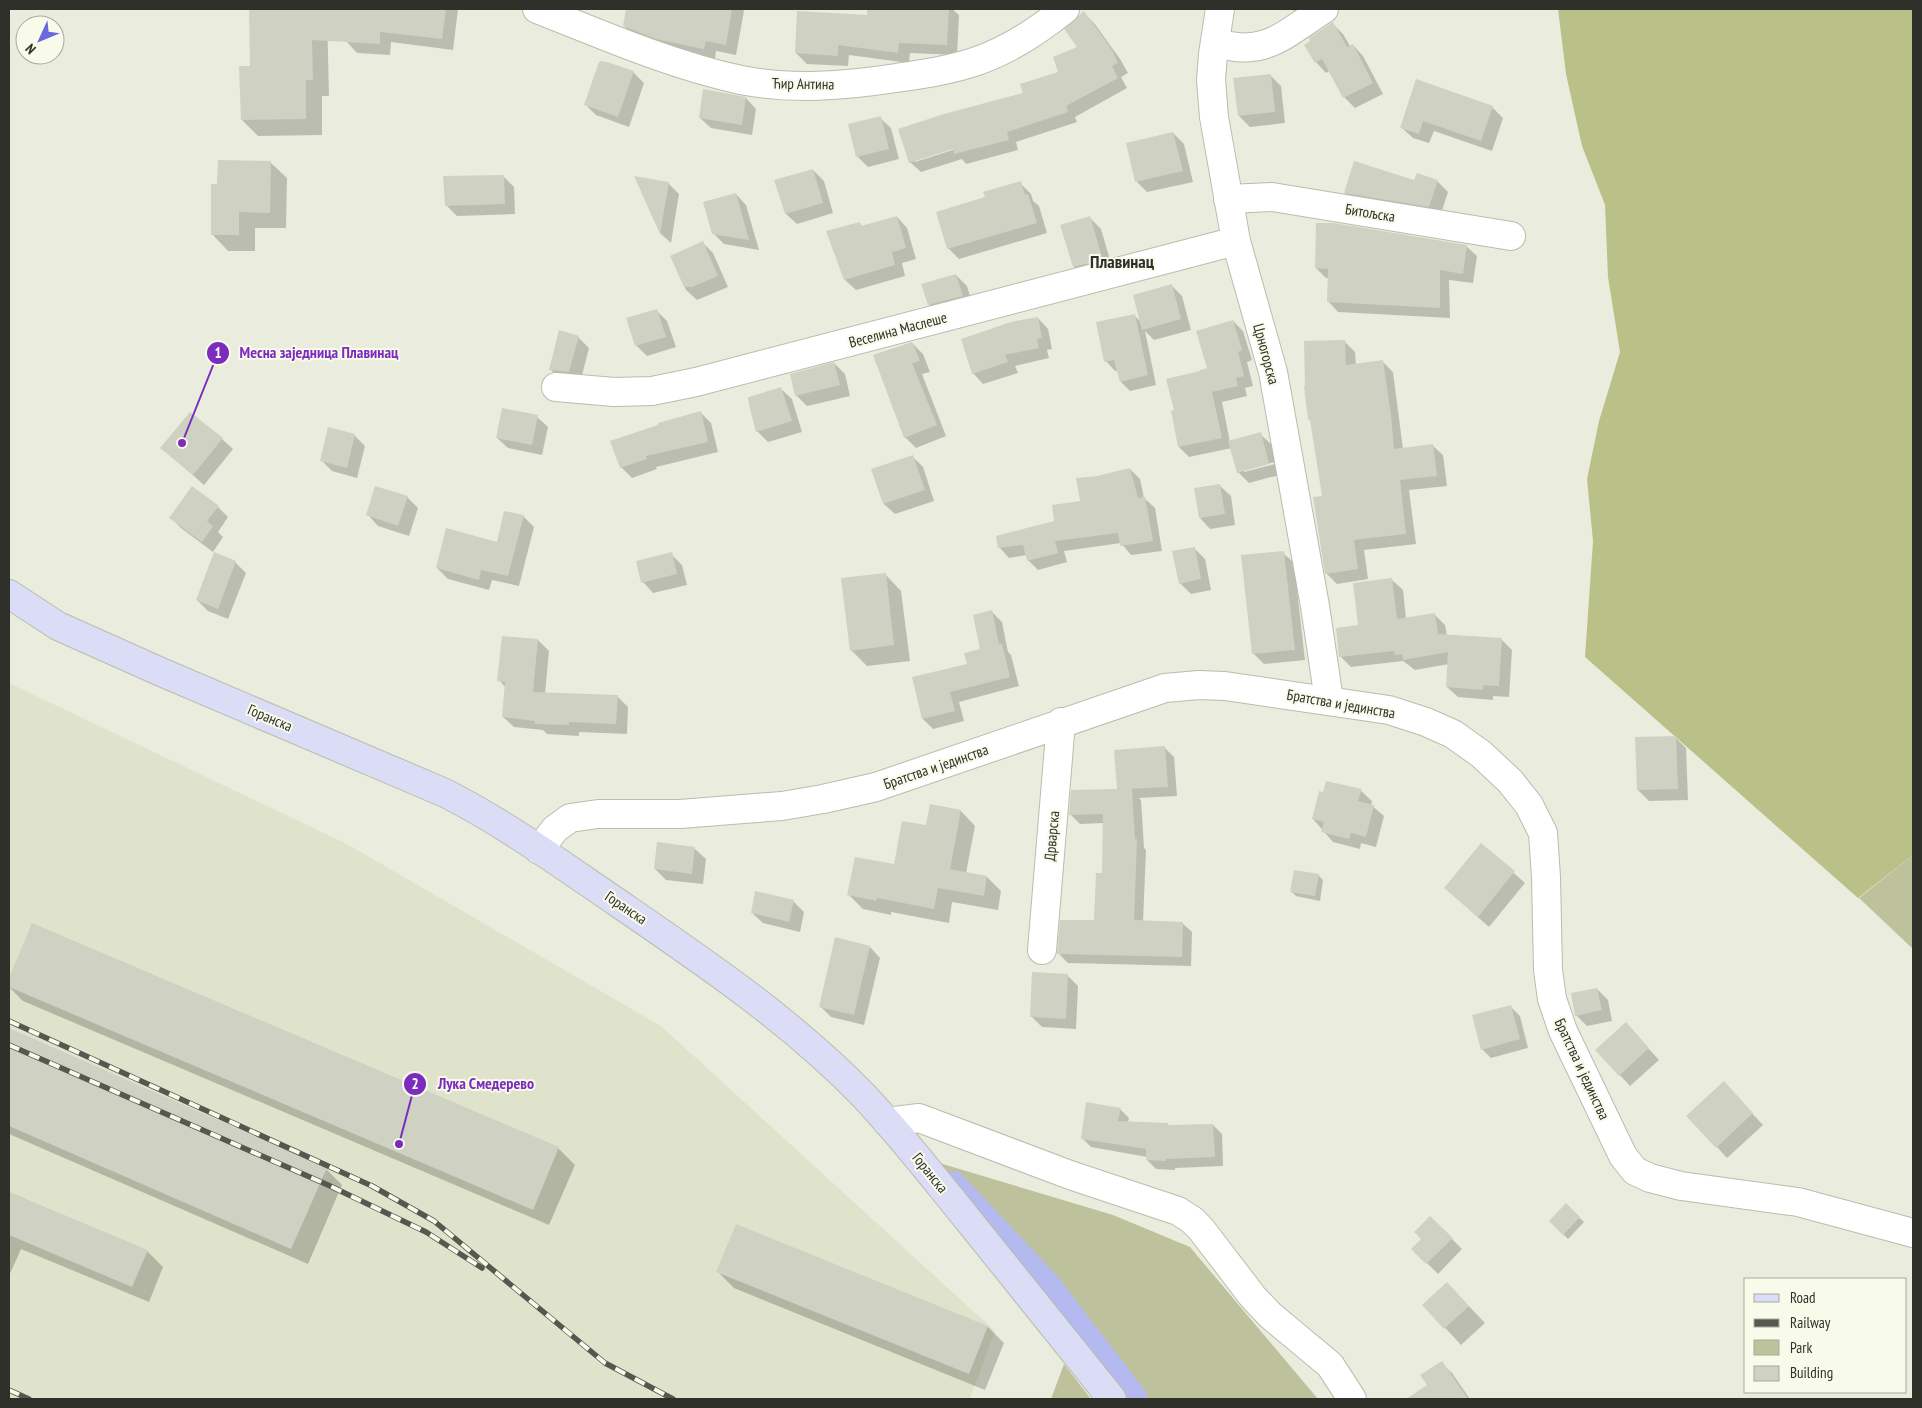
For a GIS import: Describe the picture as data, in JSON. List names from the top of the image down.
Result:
{
  "streets": {
    "main road": ["Горанска"],
    "street": [
      "Ћир Антина",
      "Битољска",
      "Веселина Маслеше",
      "Црногорска",
      "Братства и јединства",
      "Дрварска"
    ]
  },
  "crossings": [
    ["Битољска", "Црногорска"],
    ["Веселина Маслеше", "Црногорска"],
    ["Црногорска", "Братства и јединства"],
    ["Братства и јединства", "Горанска"],
    ["Братства и јединства", "Дрварска"]
  ],
  "districts": ["Плавинац"],
  "places": ["Месна заједница Плавинац", "Лука Смедерево"],
  "legend": [
    "Road",
    "Railway",
    "Park",
    "Building"
  ],
  "north": "bottom left"
}
